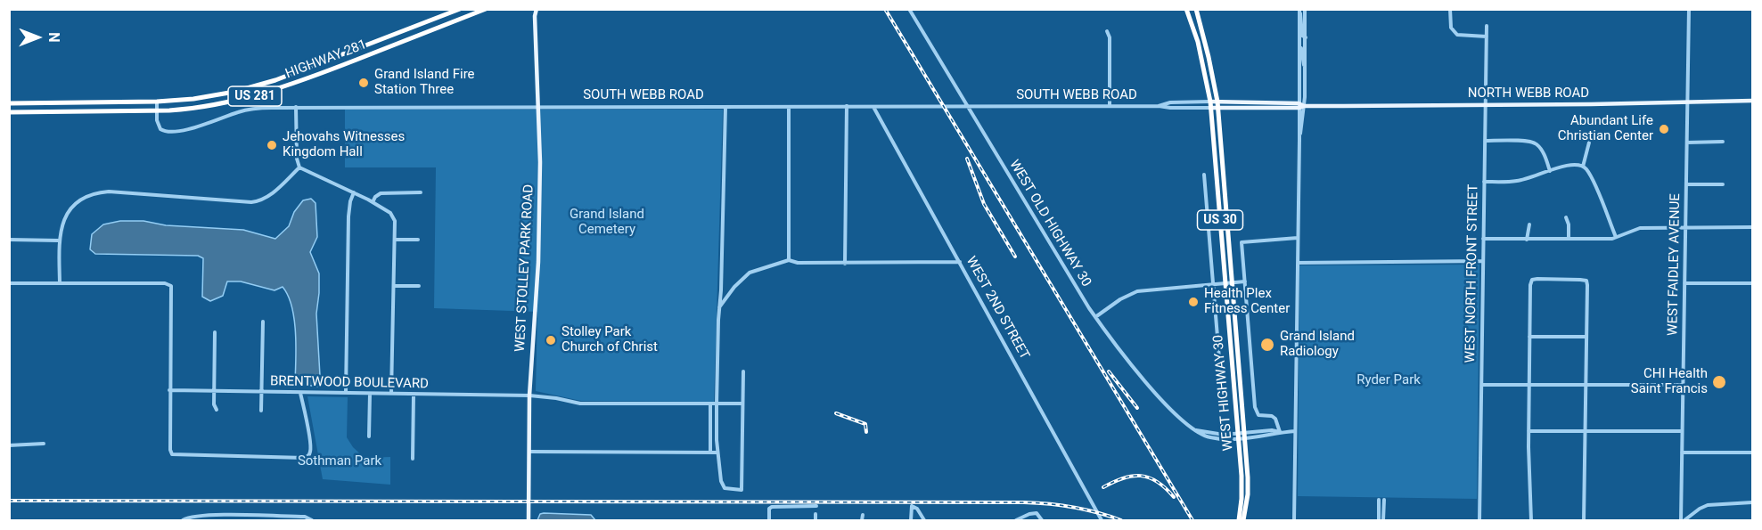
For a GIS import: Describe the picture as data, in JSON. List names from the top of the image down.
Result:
{
  "streets": {
    "highway": [
      "HIGHWAY 281",
      "US 281",
      "US 30",
      "WEST HIGHWAY 30"
    ],
    "main road": ["NORTH WEBB ROAD", "SOUTH WEBB ROAD", "WEST STOLLEY PARK ROAD"],
    "street": [
      "WEST OLD HIGHWAY 30",
      "WEST FAIDLEY AVENUE",
      "WEST NORTH FRONT STREET",
      "WEST 2ND STREET",
      "BRENTWOOD BOULEVARD"
    ]
  },
  "crossings": [
    ["HIGHWAY 281", "SOUTH WEBB ROAD"],
    ["NORTH WEBB ROAD", "SOUTH WEBB ROAD"],
    ["NORTH WEBB ROAD", "WEST FAIDLEY AVENUE"],
    ["NORTH WEBB ROAD", "WEST NORTH FRONT STREET"],
    ["SOUTH WEBB ROAD", "WEST OLD HIGHWAY 30"],
    ["SOUTH WEBB ROAD", "WEST STOLLEY PARK ROAD"],
    ["SOUTH WEBB ROAD", "WEST 2ND STREET"],
    ["SOUTH WEBB ROAD", "WEST HIGHWAY 30"],
    ["WEST OLD HIGHWAY 30", "WEST HIGHWAY 30"],
    ["WEST STOLLEY PARK ROAD", "BRENTWOOD BOULEVARD"]
  ],
  "parks": ["Grand Island Cemetery", "Ryder Park", "Sothman Park"],
  "places": [
    "Grand Island Fire Station Three",
    "Abundant Life Christian Center",
    "Jehovahs Witnesses Kingdom Hall",
    "Health Plex Fitness Center",
    "Stolley Park Church of Christ",
    "Grand Island Radiology",
    "CHI Health Saint Francis"
  ],
  "north": "right"
}
